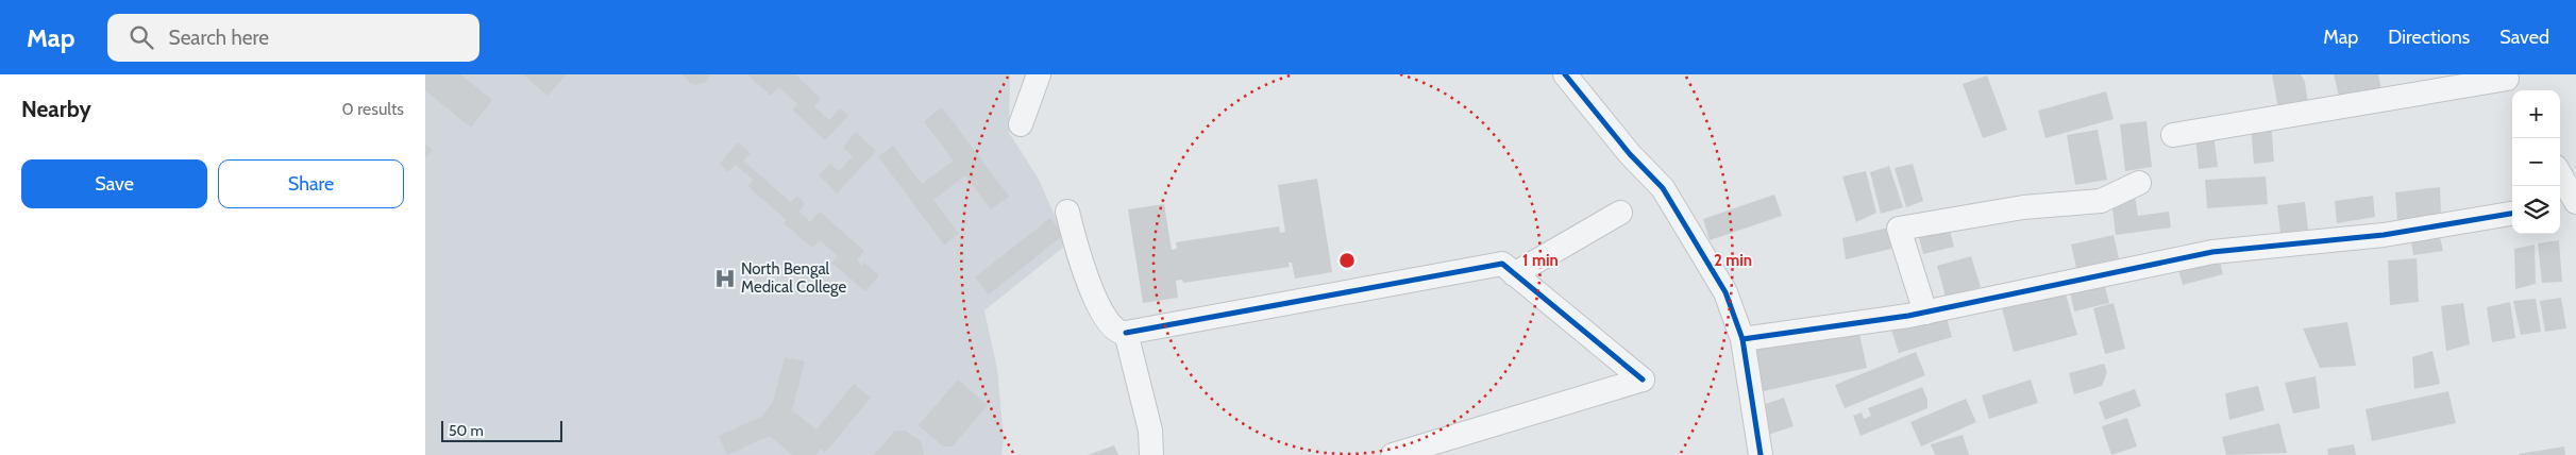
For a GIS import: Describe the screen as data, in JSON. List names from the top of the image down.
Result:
{
  "places": {
    "hospital": ["North Bengal Medical College"]
  },
  "scale_bar": "50 m",
  "page": {
    "header": "Map",
    "search": "Search here",
    "nav": ["Map", "Directions", "Saved"],
    "heading": ["Nearby", "0 results"],
    "map_buttons": ["+", "−"],
    "buttons": ["Save", "Share"],
    "scale": "50 m"
  },
  "rings": ["1 min", "2 min"]
}
